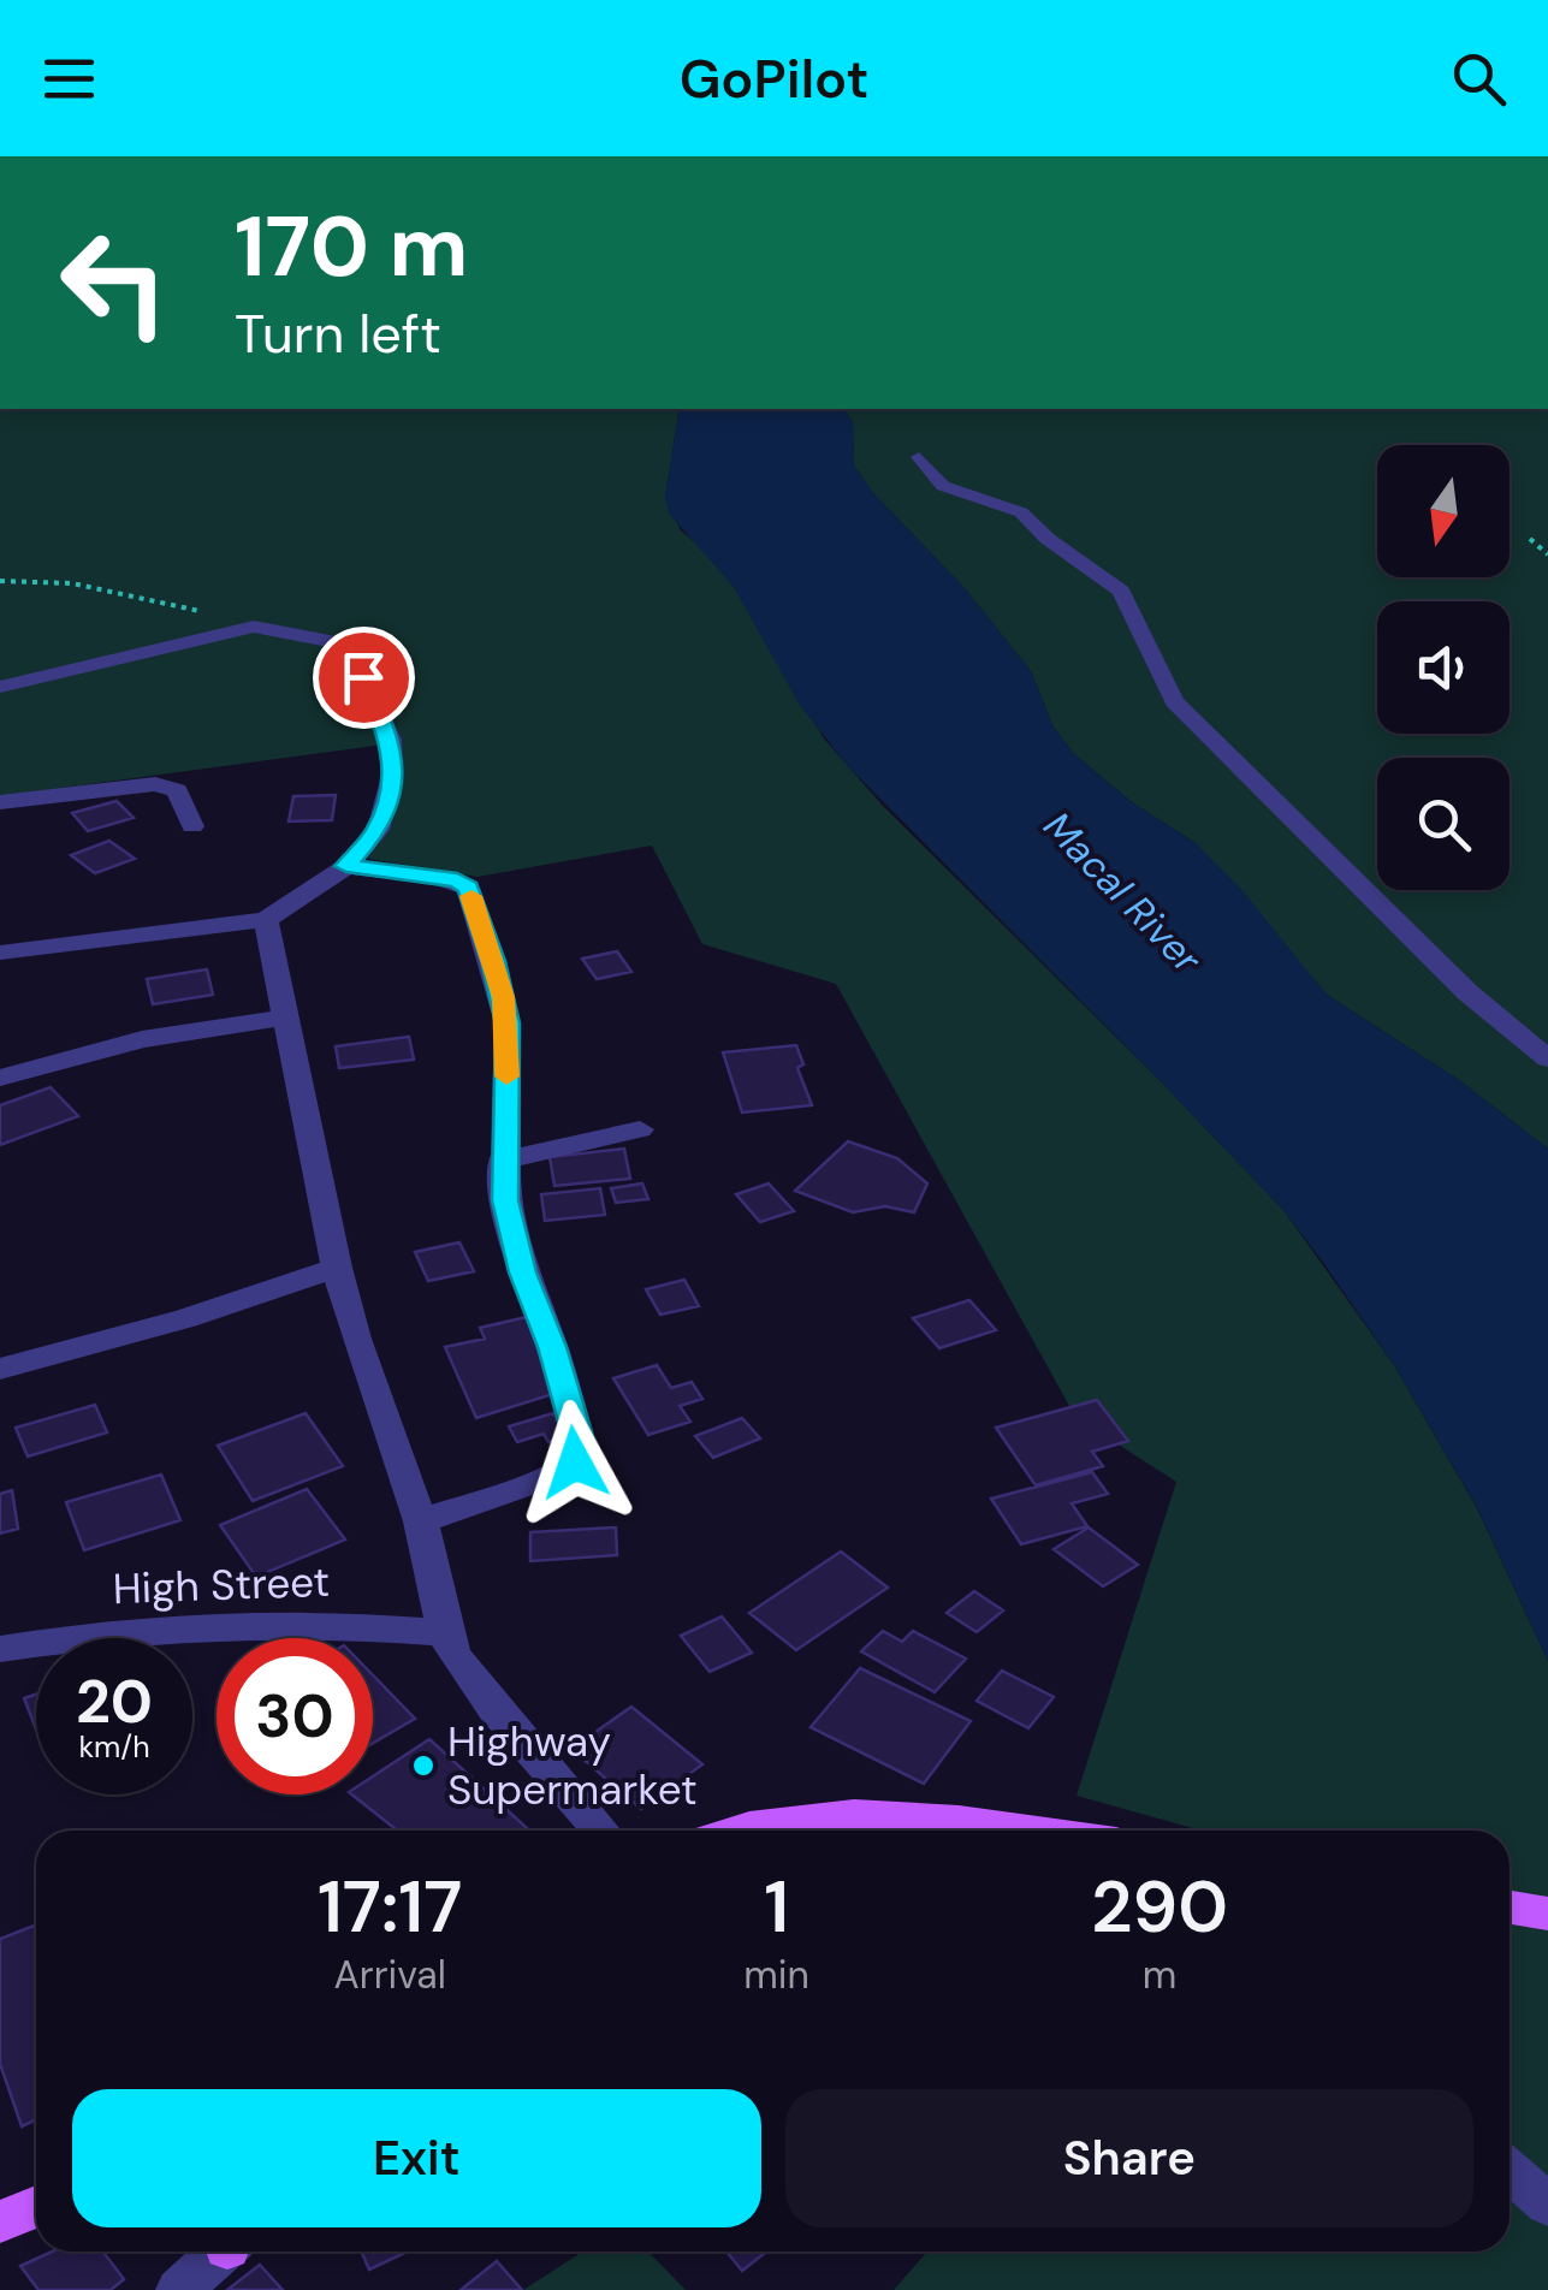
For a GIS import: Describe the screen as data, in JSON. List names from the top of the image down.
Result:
{
  "streets": {
    "street": ["High Street"]
  },
  "water": ["Macal River"],
  "places": ["Highway Supermarket"],
  "north": "bottom",
  "page": {
    "header": "GoPilot",
    "turn": ["170 m", "Turn left"],
    "speed": "20 km/h",
    "limit": "30",
    "eta": [
      "17:17",
      "Arrival",
      "1",
      "min",
      "290",
      "m"
    ],
    "buttons": ["Exit", "Share"]
  }
}
